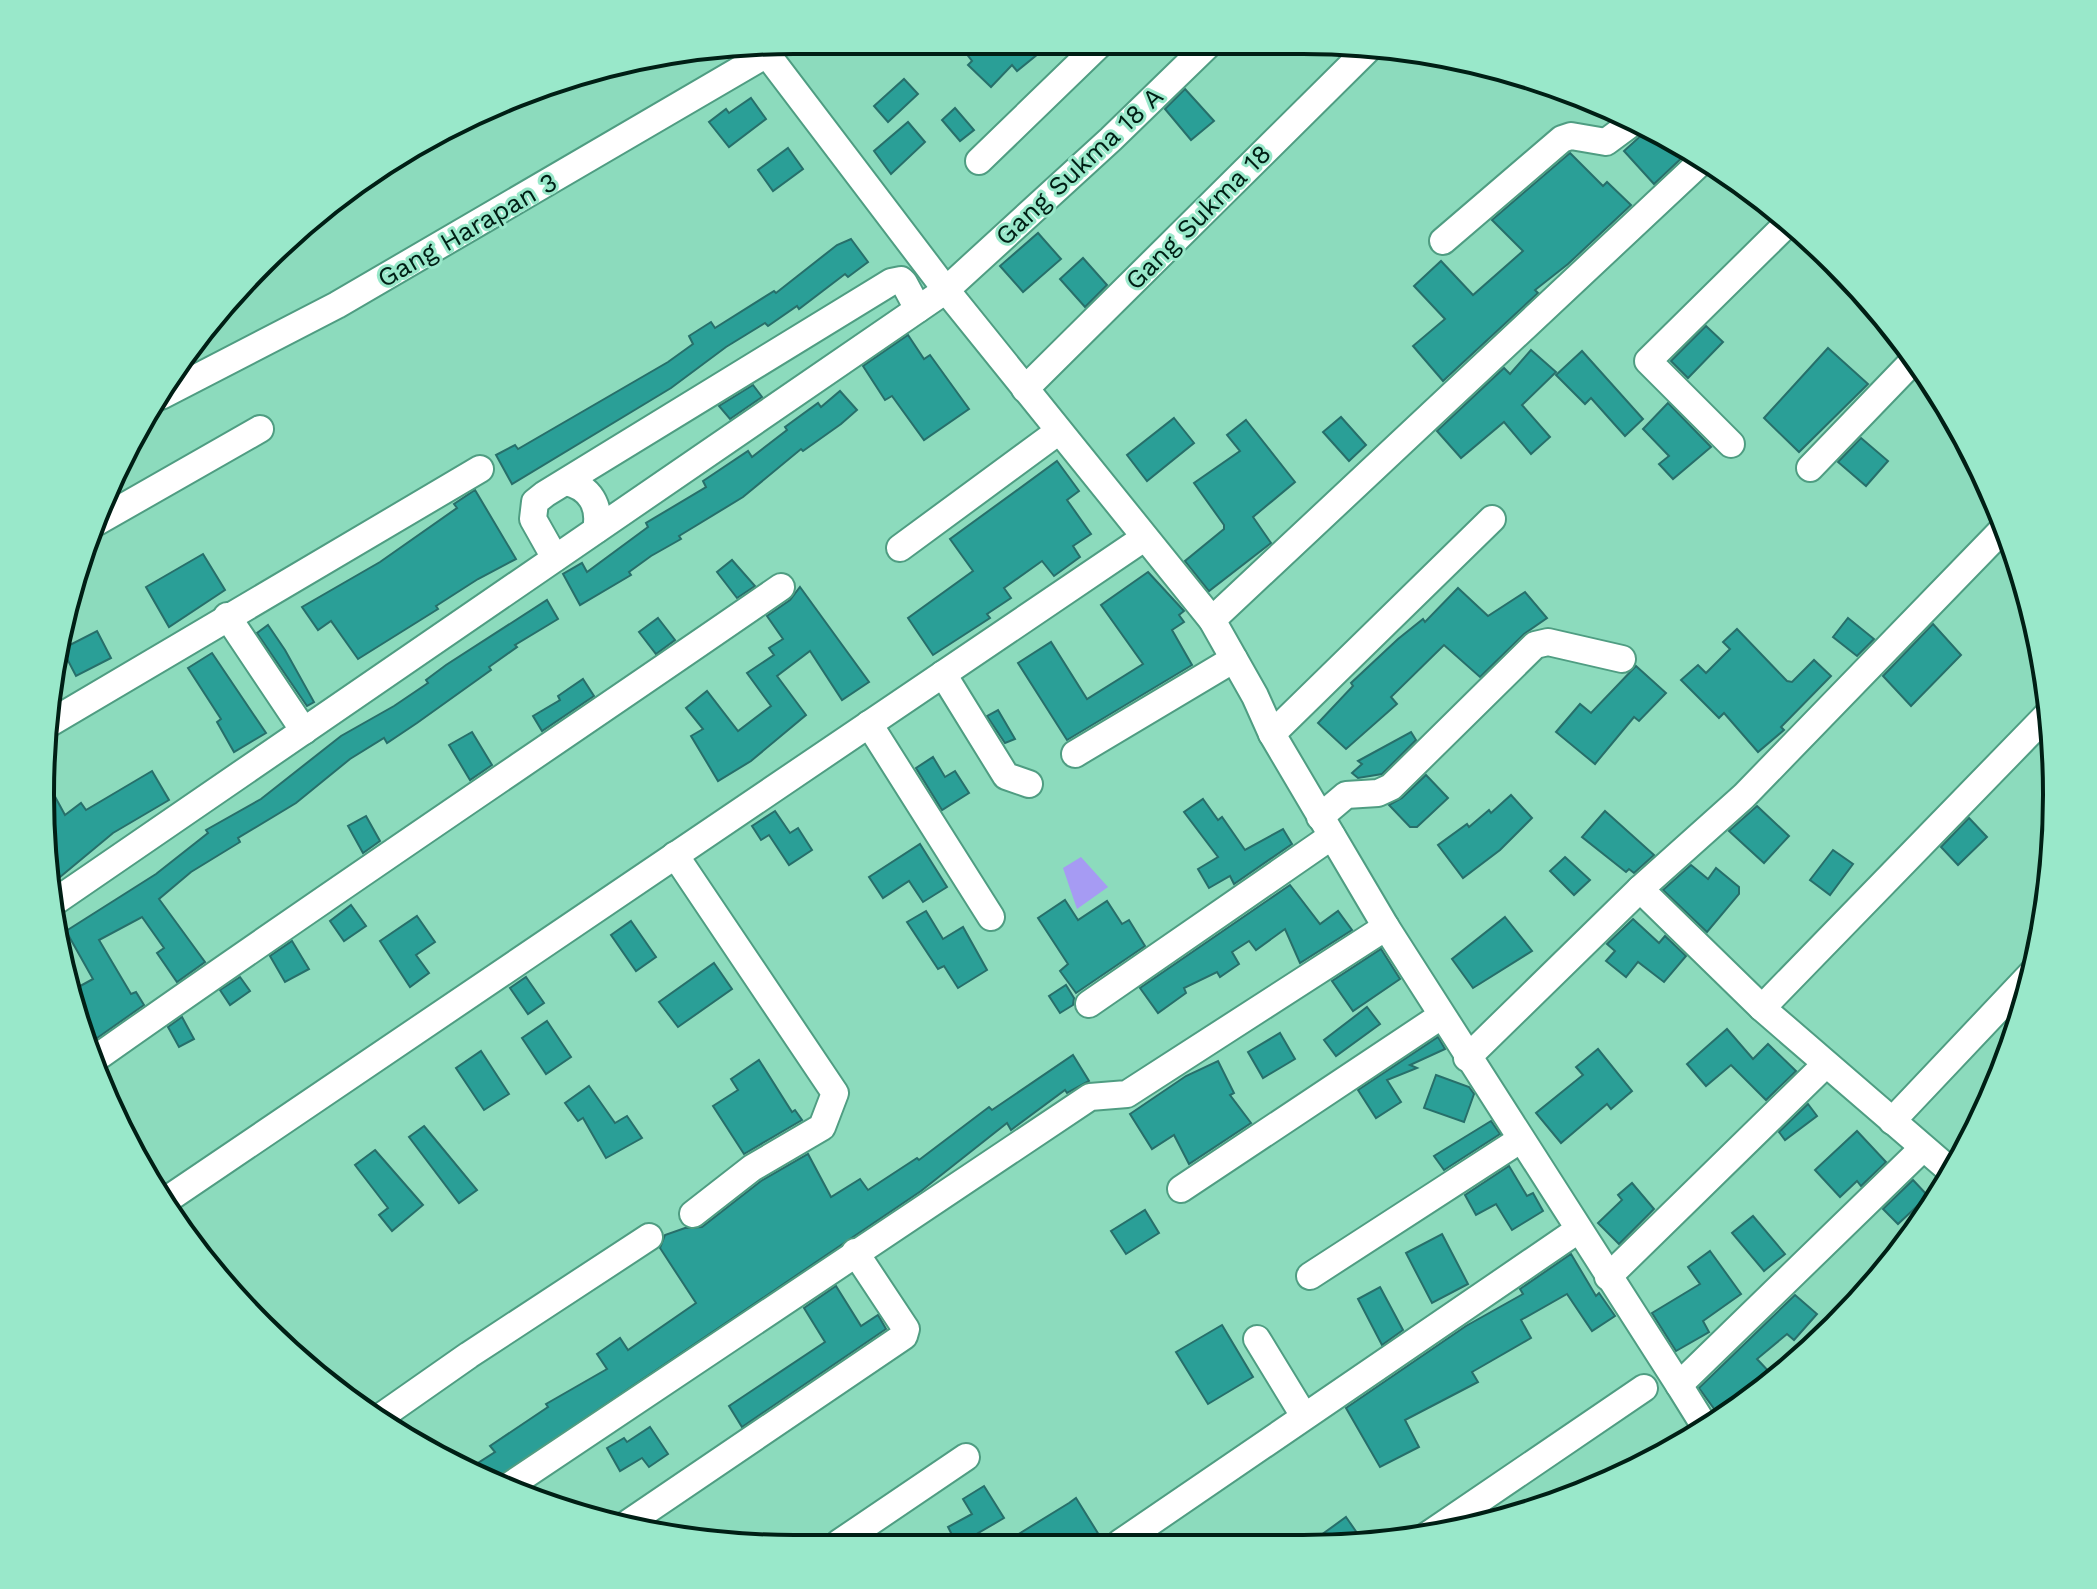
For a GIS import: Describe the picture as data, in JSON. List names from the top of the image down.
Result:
{
  "streets": {
    "street": ["Gang Sukma 18 A", "Gang Sukma 18", "Gang Harapan 3"]
  }
}
